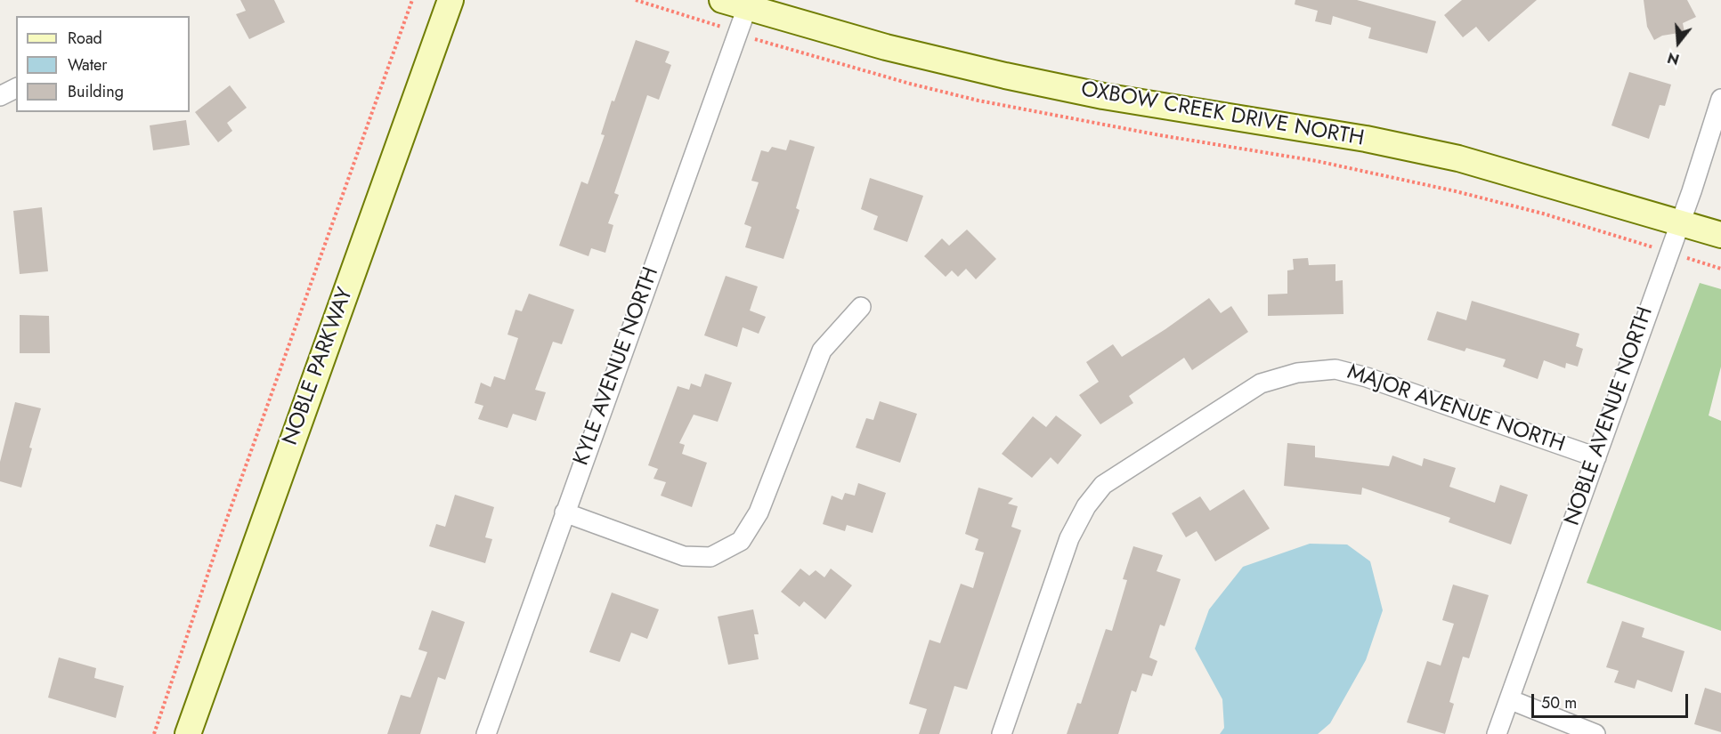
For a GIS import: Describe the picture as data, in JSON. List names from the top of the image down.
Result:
{
  "streets": {
    "street": [
      "OXBOW CREEK DRIVE NORTH",
      "NOBLE PARKWAY",
      "KYLE AVENUE NORTH",
      "MAJOR AVENUE NORTH",
      "NOBLE AVENUE NORTH"
    ]
  },
  "crossings": [
    ["OXBOW CREEK DRIVE NORTH", "KYLE AVENUE NORTH"],
    ["OXBOW CREEK DRIVE NORTH", "NOBLE AVENUE NORTH"],
    ["MAJOR AVENUE NORTH", "NOBLE AVENUE NORTH"]
  ],
  "legend": ["Road", "Water", "Building"],
  "scale_bar": "50 m",
  "north": "bottom"
}
